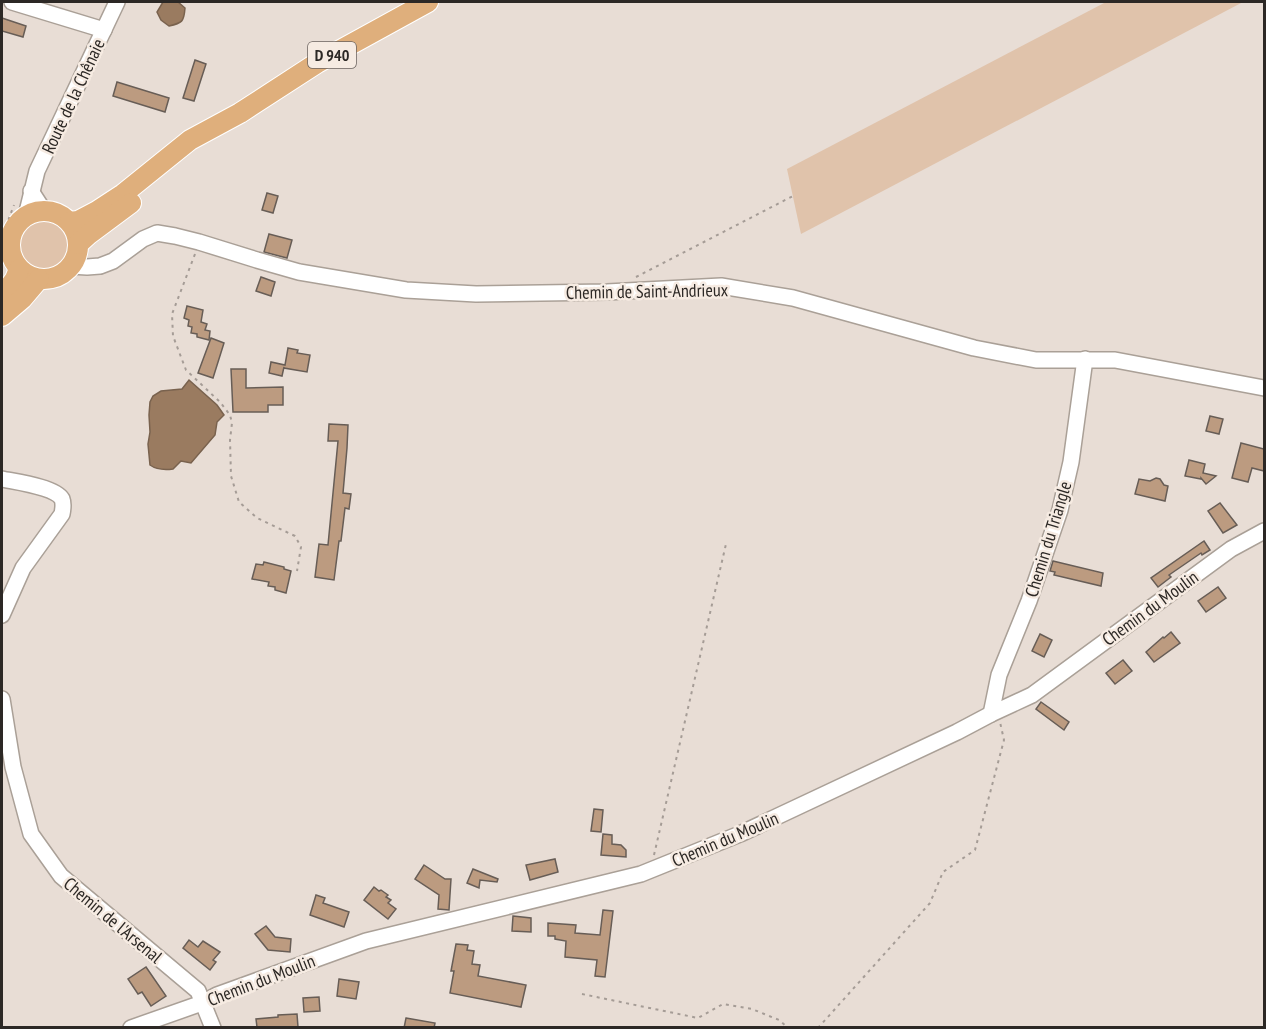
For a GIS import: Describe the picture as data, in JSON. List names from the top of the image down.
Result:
{
  "streets": {
    "main road": ["D 940"],
    "street": [
      "Route de la Chênaie",
      "Chemin de Saint-Andrieux",
      "Chemin du Triangle",
      "Chemin du Moulin",
      "Chemin de l'Arsenal"
    ]
  },
  "crossings": [
    ["D 940", "Route de la Chênaie"],
    ["D 940", "Chemin de Saint-Andrieux"],
    ["Route de la Chênaie", "Chemin de Saint-Andrieux"],
    ["Chemin de Saint-Andrieux", "Chemin du Triangle"],
    ["Chemin du Triangle", "Chemin du Moulin"],
    ["Chemin du Moulin", "Chemin de l'Arsenal"]
  ]
}
